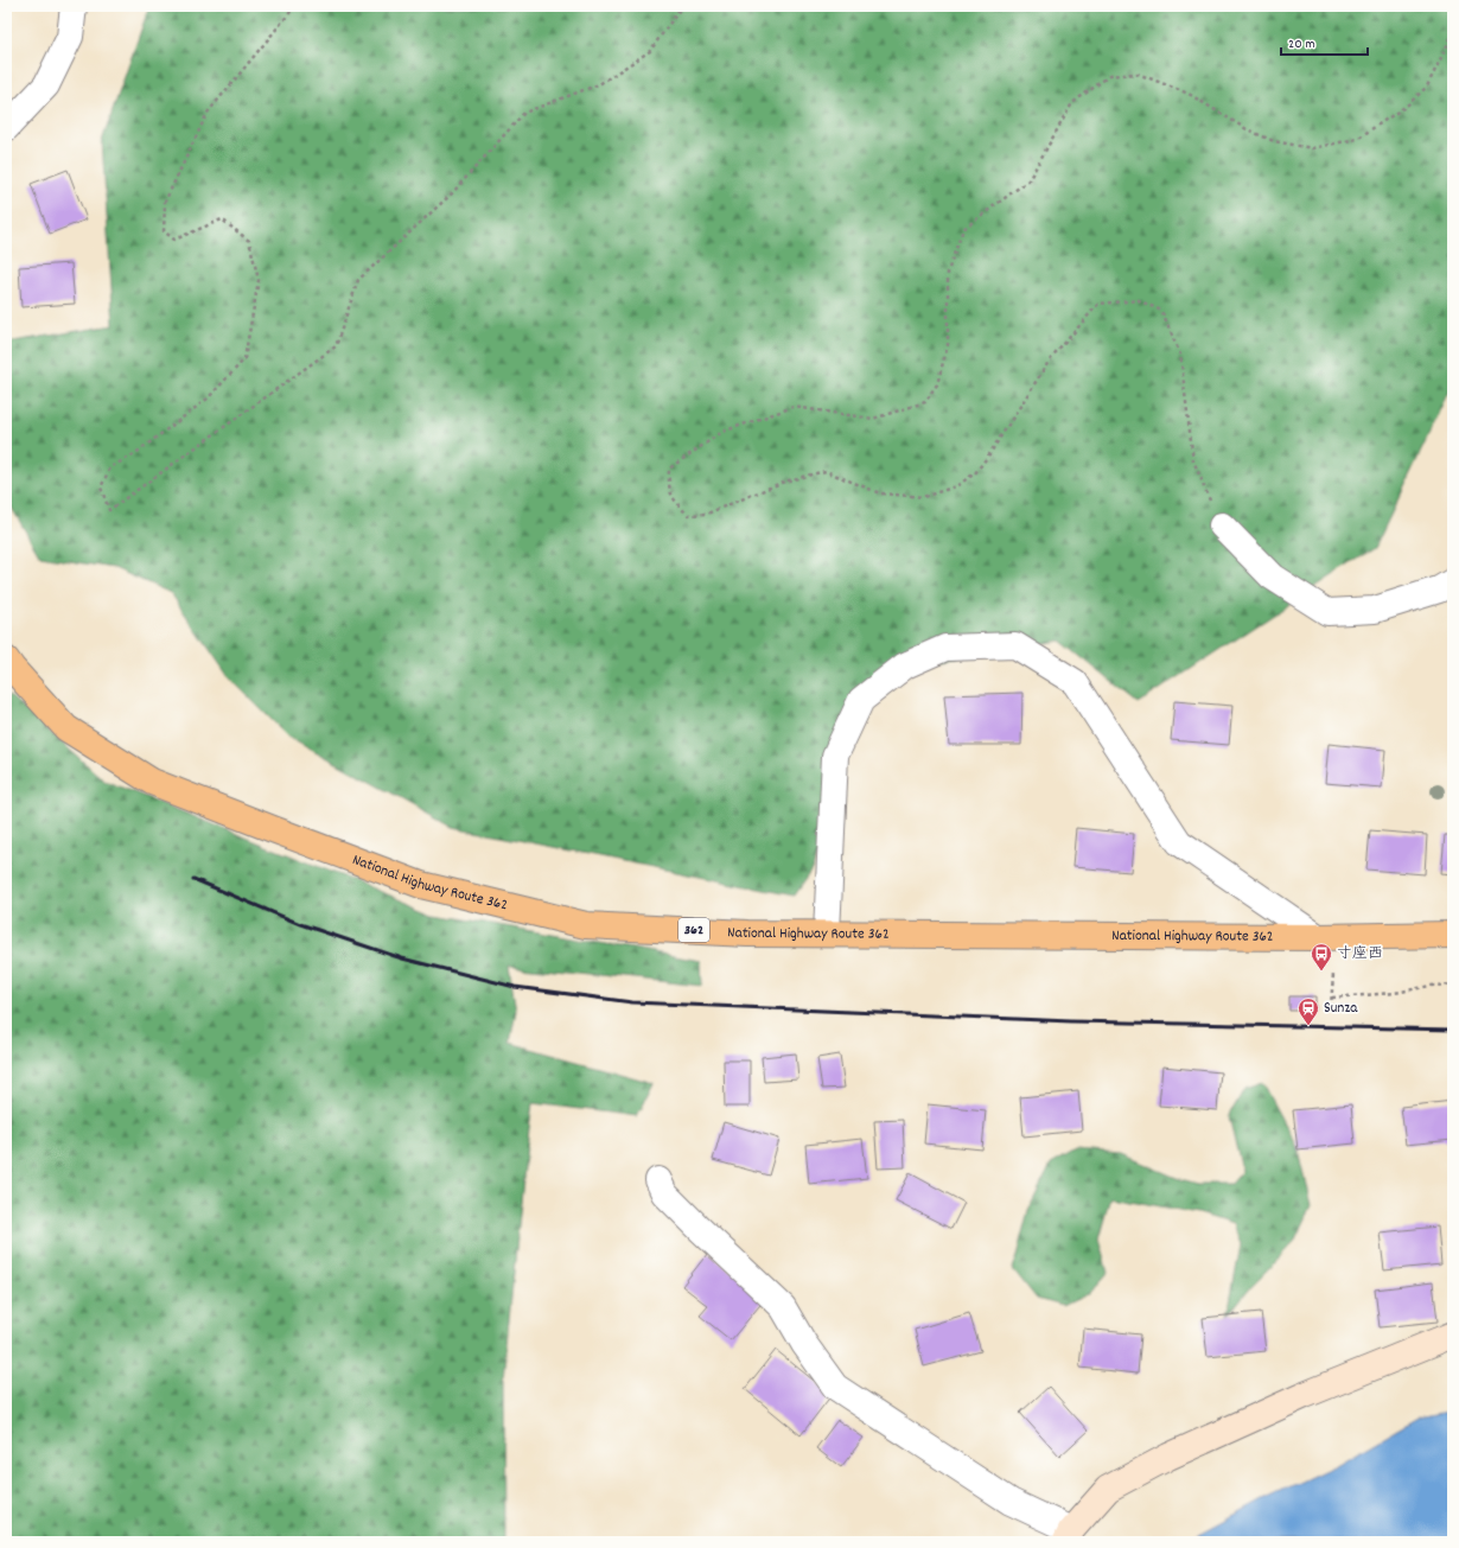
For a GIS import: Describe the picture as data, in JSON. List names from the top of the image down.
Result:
{
  "streets": {
    "highway": ["National Highway Route 362", "362"]
  },
  "places": {
    "bus stop": ["寸座西"],
    "station": ["Sunza"]
  },
  "scale_bar": "20 m"
}
